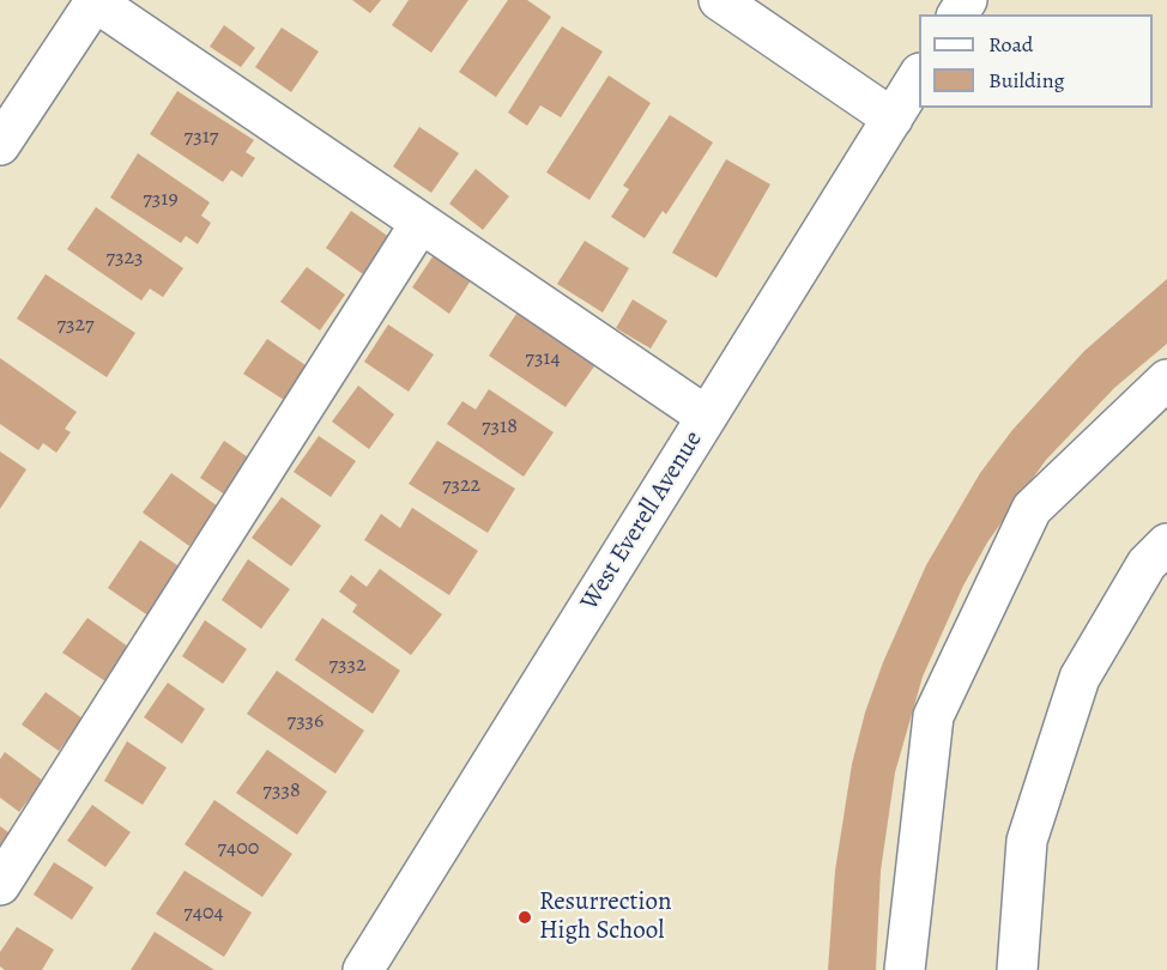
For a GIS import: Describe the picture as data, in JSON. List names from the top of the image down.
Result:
{
  "streets": {
    "street": ["West Everell Avenue"]
  },
  "places": ["Resurrection High School"],
  "house_numbers": [
    "7317",
    "7319",
    "7323",
    "7327",
    "7314",
    "7318",
    "7322",
    "7332",
    "7336",
    "7338",
    "7400",
    "7404"
  ],
  "legend": ["Road", "Building"]
}
